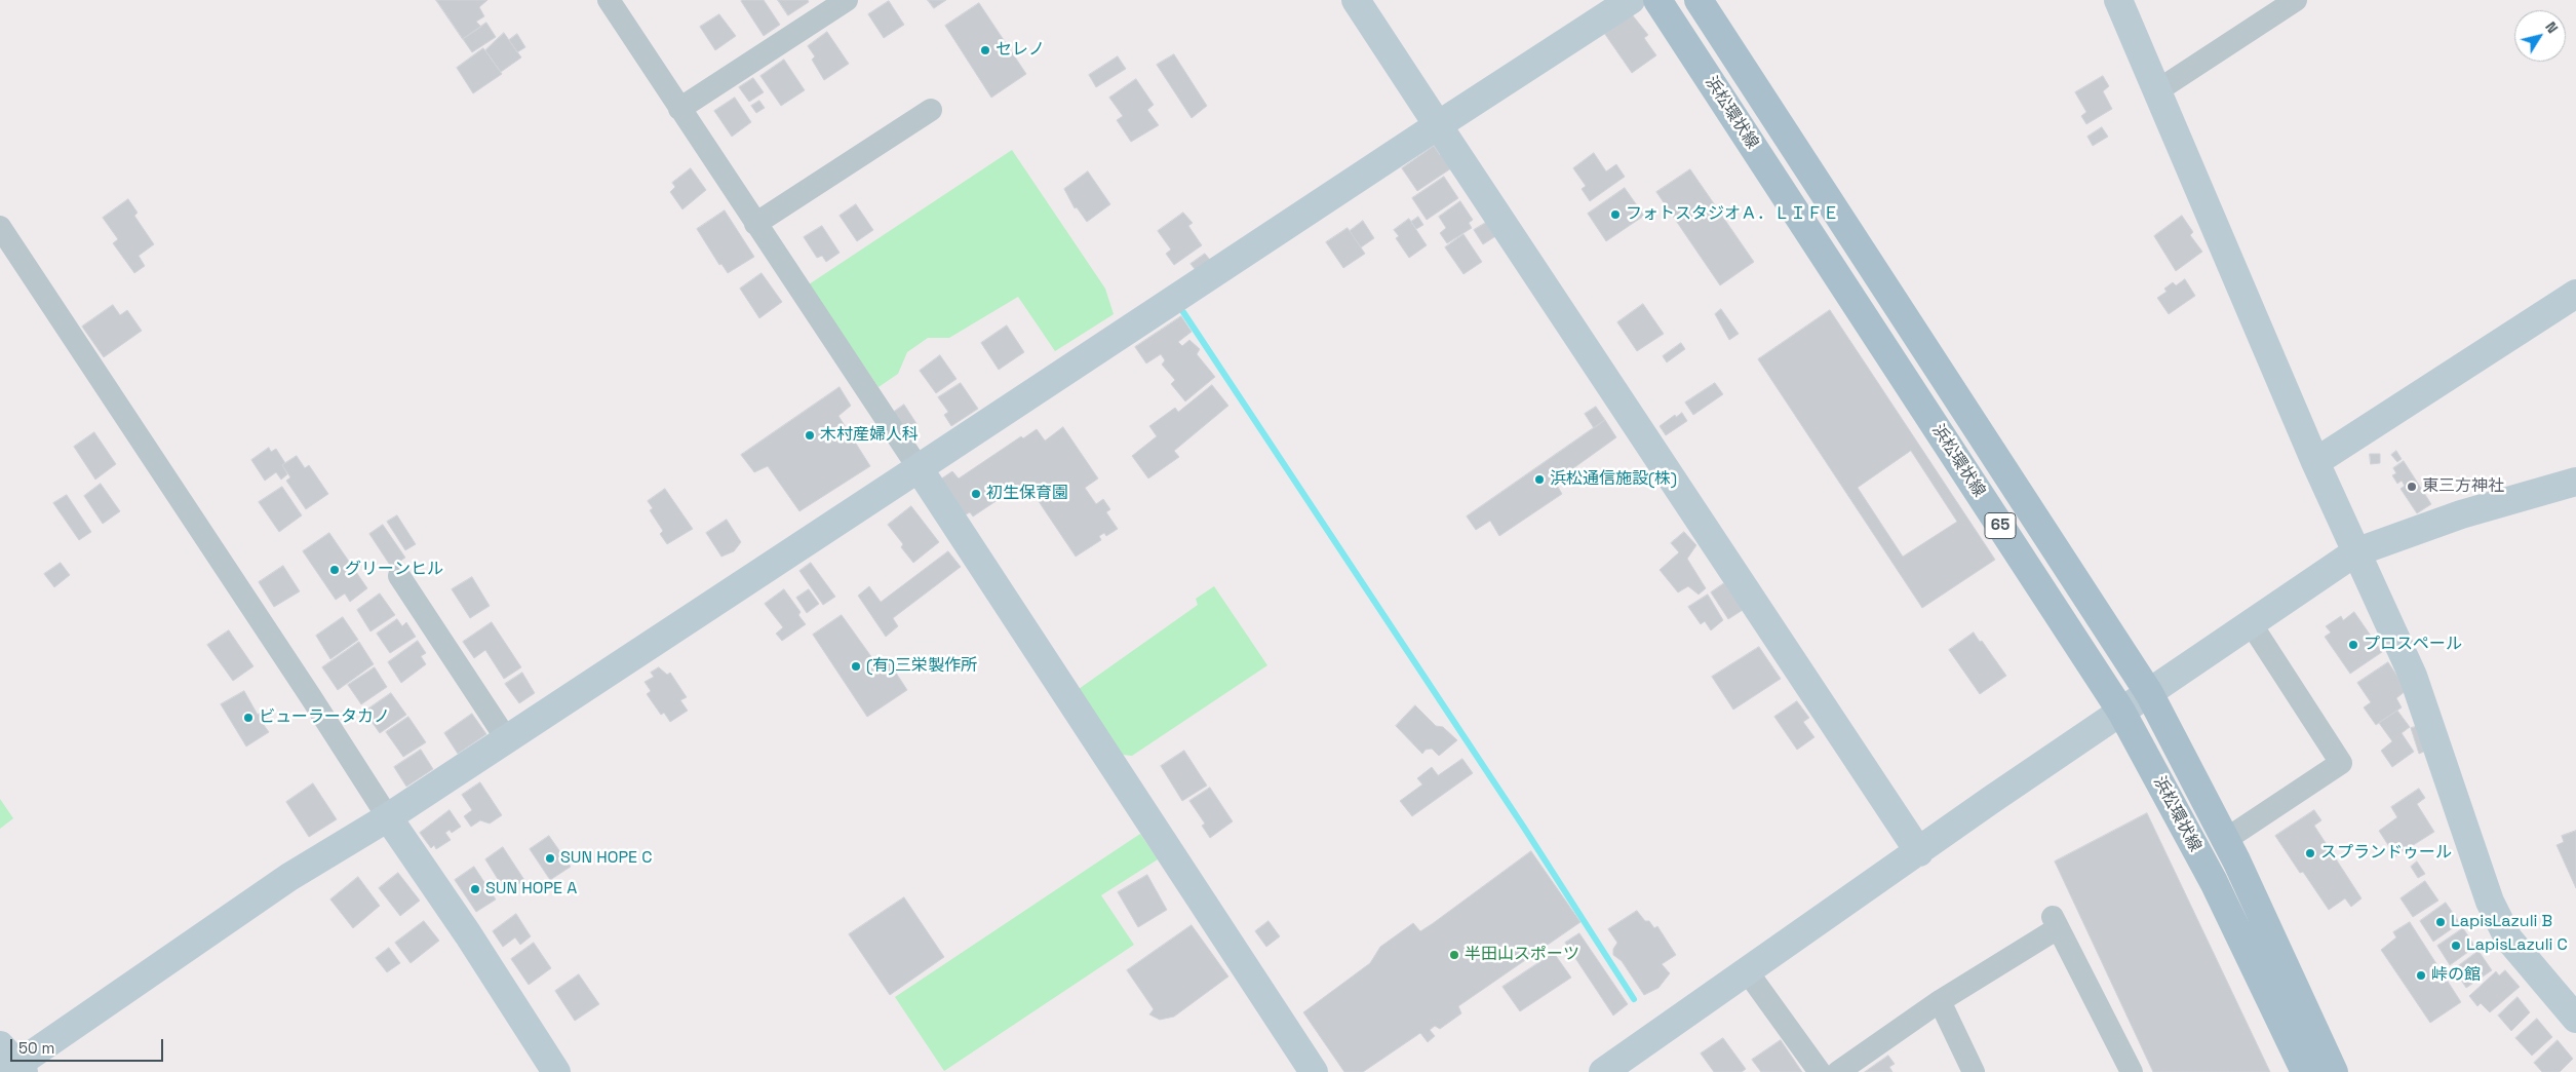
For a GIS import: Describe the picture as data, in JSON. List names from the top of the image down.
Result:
{
  "streets": {
    "main road": ["浜松環状線", "65"]
  },
  "places": [
    "セレノ",
    "フォトスタジオＡ．ＬＩＦＥ",
    "木村産婦人科",
    "浜松通信施設(株)",
    "東三方神社",
    "初生保育園",
    "グリーンヒル",
    "プロスペール",
    "(有)三栄製作所",
    "ビューラータカノ",
    "スプランドゥール",
    "SUN HOPE C",
    "SUN HOPE A",
    "LapisLazuli B",
    "LapisLazuli C",
    "半田山スポーツ",
    "峠の館"
  ],
  "scale_bar": "50 m",
  "north": "top right"
}
